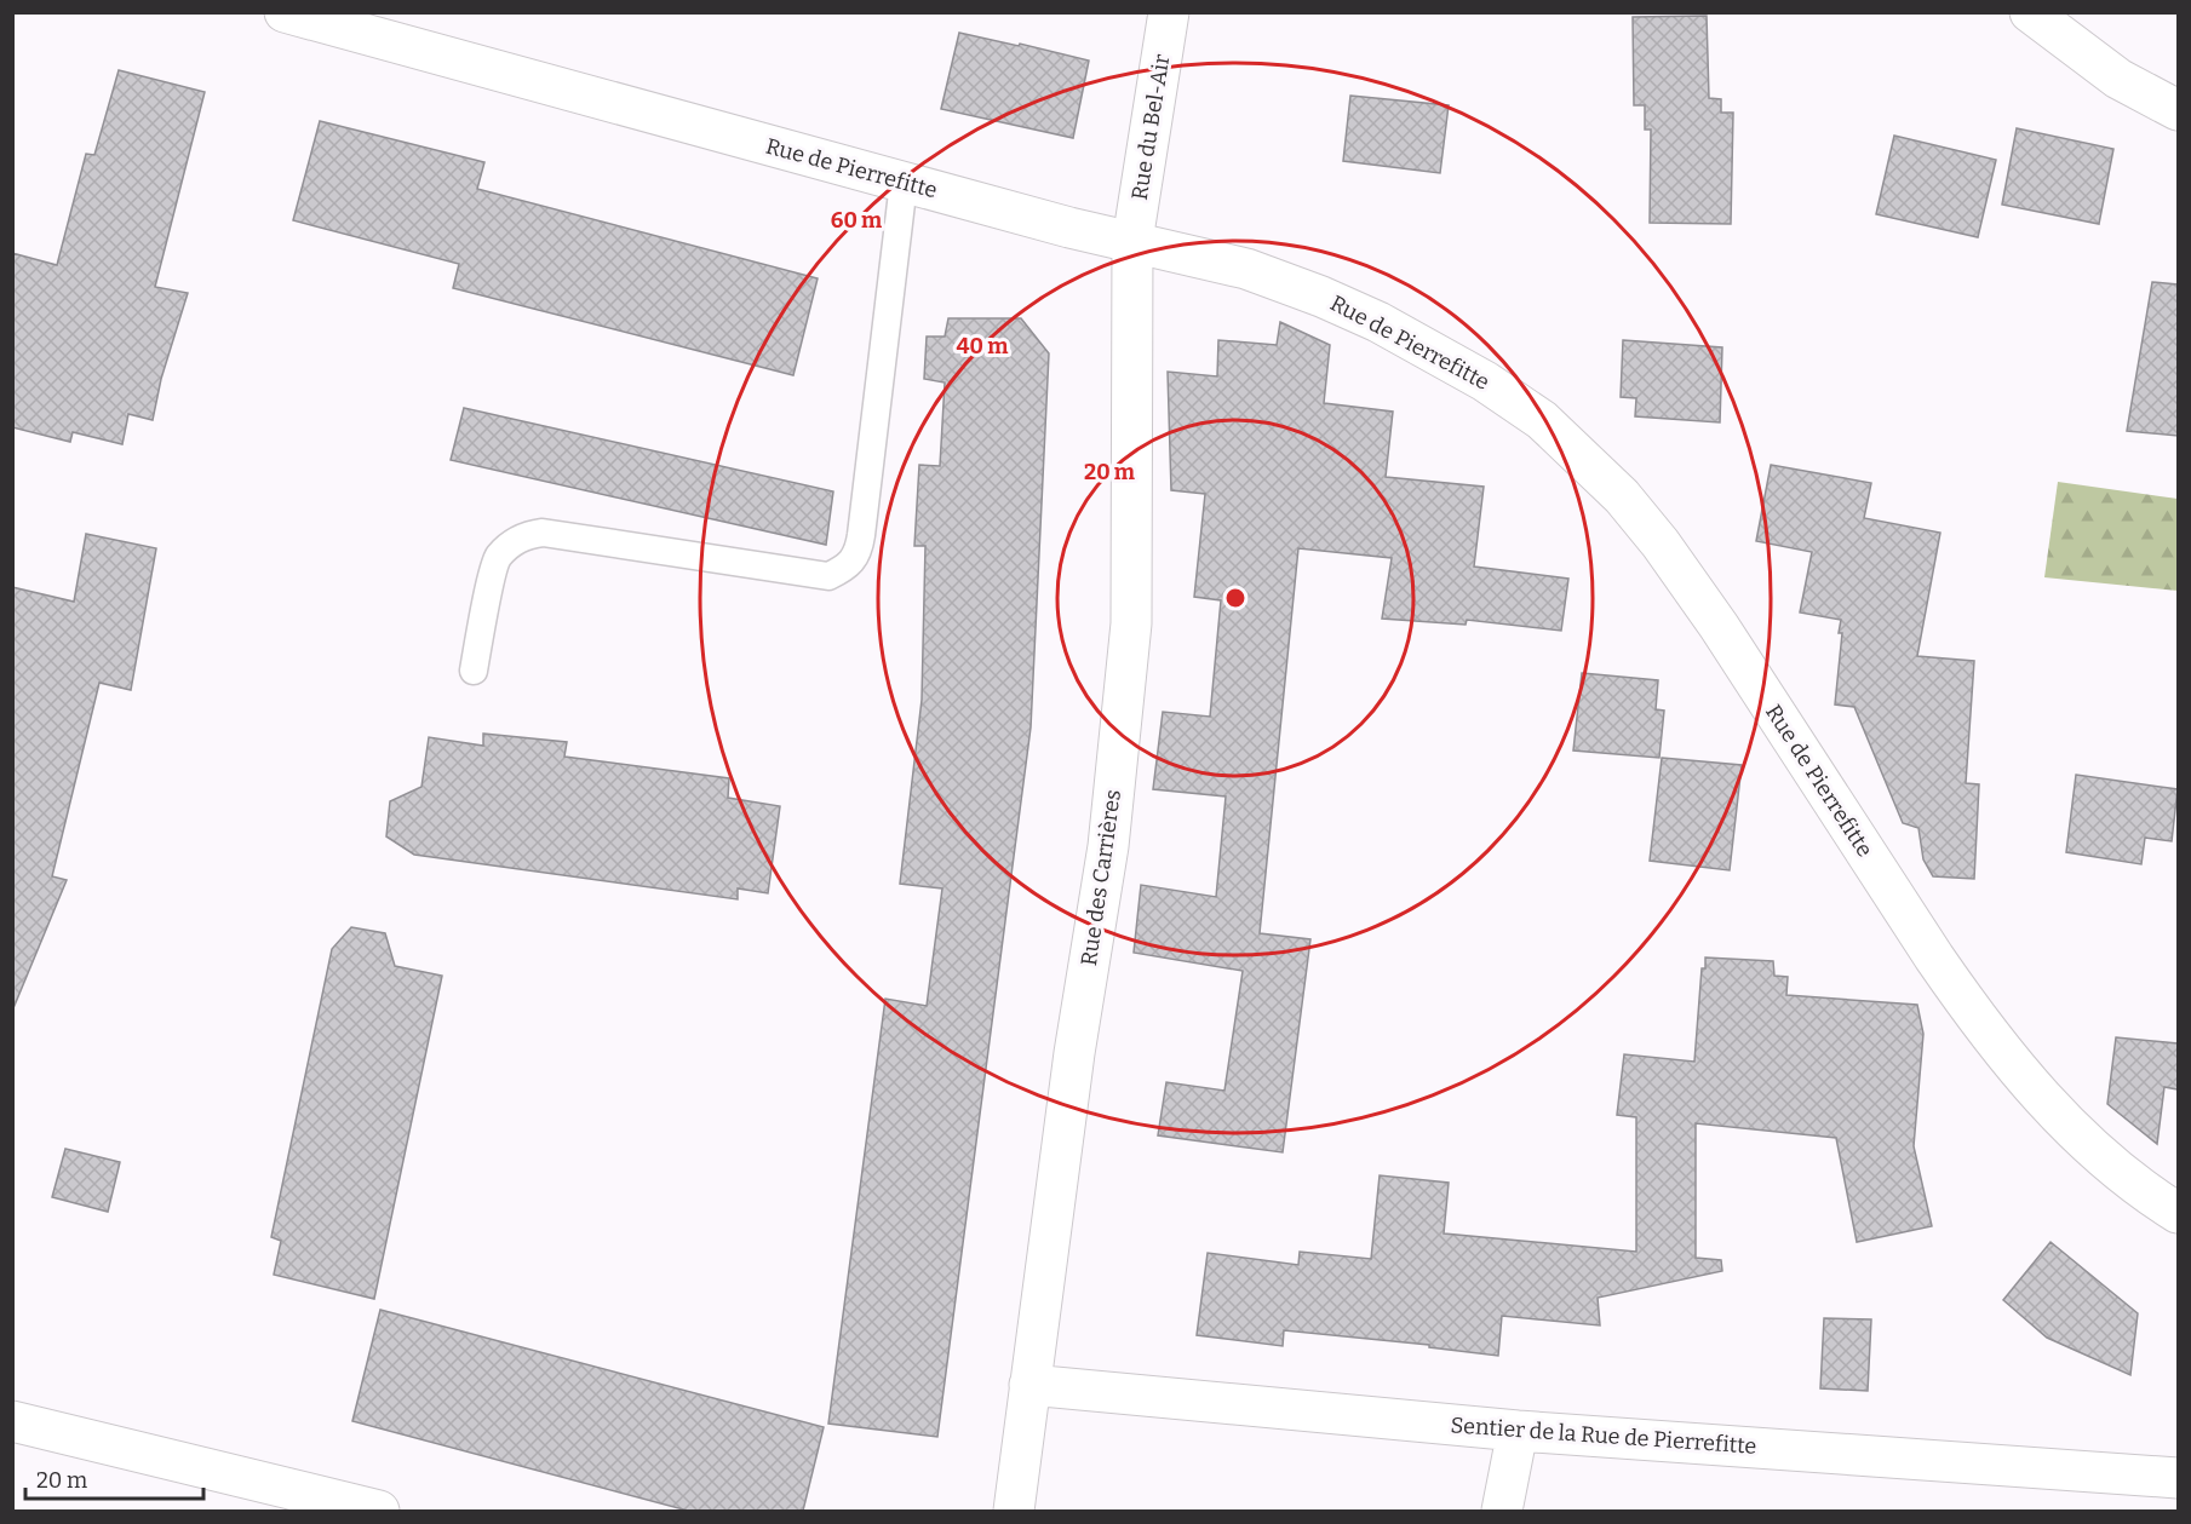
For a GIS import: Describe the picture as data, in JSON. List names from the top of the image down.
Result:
{
  "streets": {
    "street": [
      "Rue du Bel-Air",
      "Rue de Pierrefitte",
      "Rue des Carrières",
      "Sentier de la Rue de Pierrefitte"
    ]
  },
  "crossings": [
    ["Rue du Bel-Air", "Rue de Pierrefitte"],
    ["Rue du Bel-Air", "Rue des Carrières"],
    ["Rue de Pierrefitte", "Rue des Carrières"],
    ["Rue des Carrières", "Sentier de la Rue de Pierrefitte"]
  ],
  "scale_bar": "20 m",
  "rings": ["60 m", "40 m", "20 m"]
}
